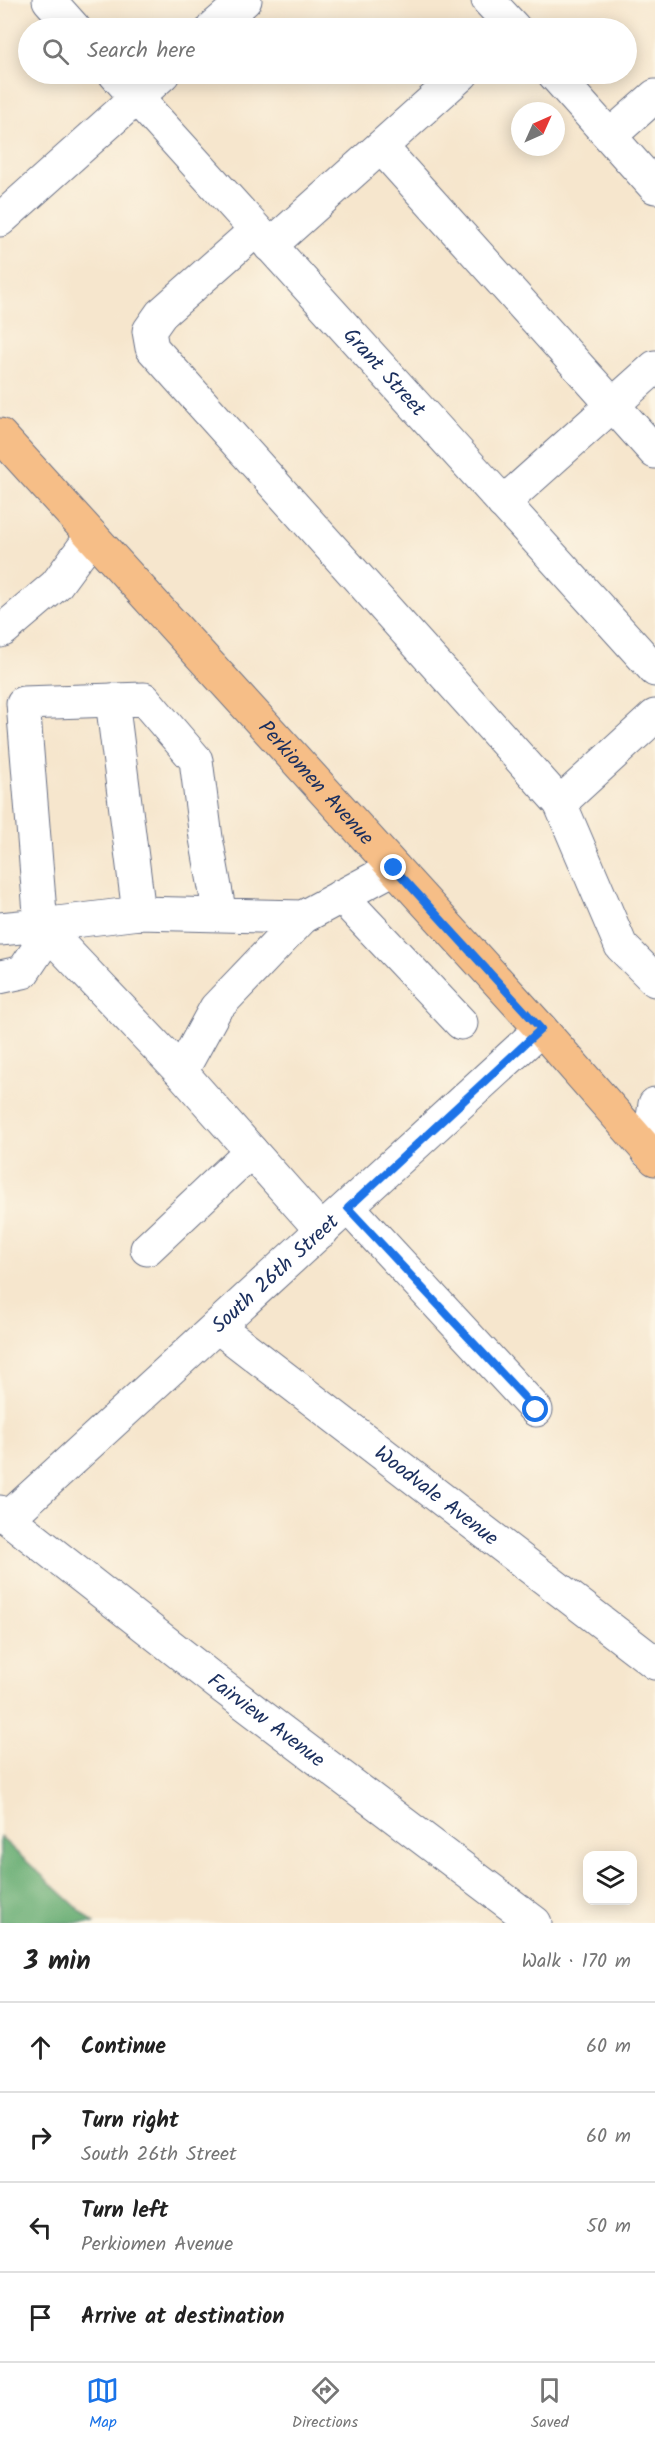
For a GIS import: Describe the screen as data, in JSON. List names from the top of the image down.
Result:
{
  "streets": {
    "main road": ["Perkiomen Avenue"],
    "street": [
      "Grant Street",
      "South 26th Street",
      "Woodvale Avenue",
      "Fairview Avenue"
    ]
  },
  "crossings": [
    ["Perkiomen Avenue", "South 26th Street"],
    ["South 26th Street", "Woodvale Avenue"],
    ["South 26th Street", "Fairview Avenue"]
  ],
  "north": "top right",
  "page": {
    "search": "Search here",
    "heading": ["3 min", "Walk · 170 m"],
    "list": [
      ["Continue", "60 m"],
      ["Turn right", "South 26th Street", "60 m"],
      ["Turn left", "Perkiomen Avenue", "50 m"],
      "Arrive at destination"
    ],
    "nav": ["Map", "Directions", "Saved"]
  }
}
